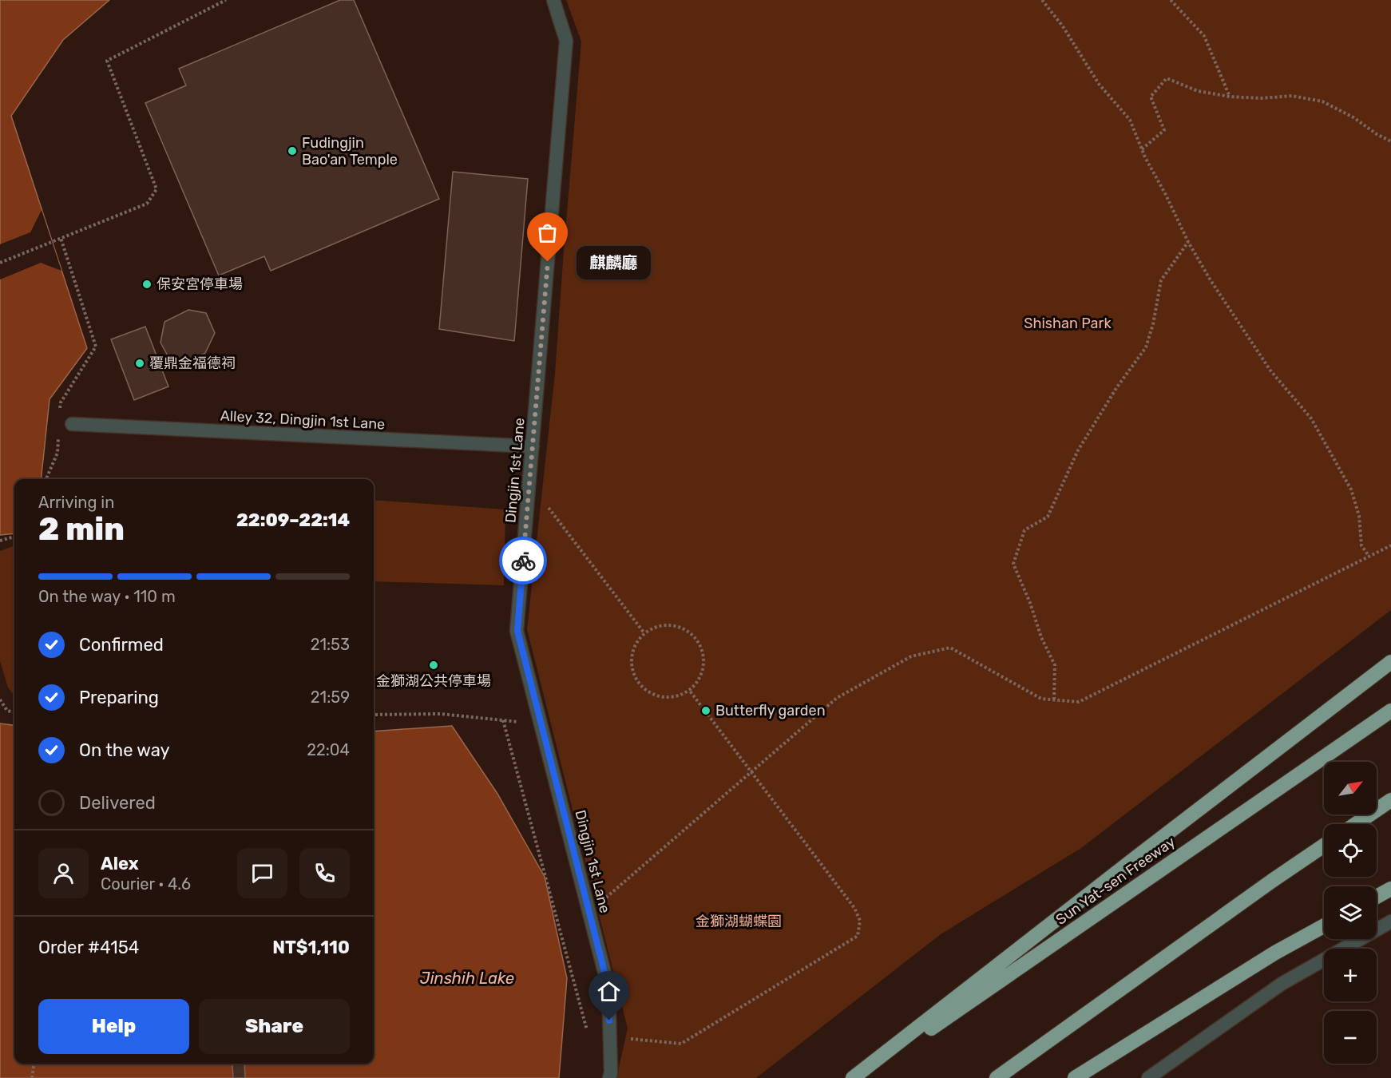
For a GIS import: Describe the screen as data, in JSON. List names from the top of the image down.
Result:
{
  "streets": {
    "highway": ["Sun Yat-sen Freeway"],
    "lane": ["Alley 32, Dingjin 1st Lane", "Dingjin 1st Lane"]
  },
  "crossings": [
    ["Alley 32, Dingjin 1st Lane", "Dingjin 1st Lane"]
  ],
  "water": ["Jinshih Lake"],
  "parks": ["Shishan Park", "金獅湖蝴蝶園"],
  "places": [
    "Fudingjin Bao'an Temple",
    "麒麟廳",
    "保安宮停車場",
    "覆鼎金福德祠",
    "金獅湖公共停車場",
    "Butterfly garden"
  ],
  "north": "top right",
  "page": {
    "bubble": "麒麟廳",
    "heading": ["2 min", "Arriving in", "22:09–22:14"],
    "panel": [
      "Alex",
      "Courier · 4.6",
      "Order #4154",
      "NT$1,110"
    ],
    "bar": "On the way · 110 m",
    "list": [
      ["Confirmed", "21:53"],
      ["Preparing", "21:59"],
      ["On the way", "22:04"],
      "Delivered"
    ],
    "map_buttons": ["+", "−"],
    "buttons": ["Help", "Share"]
  }
}
